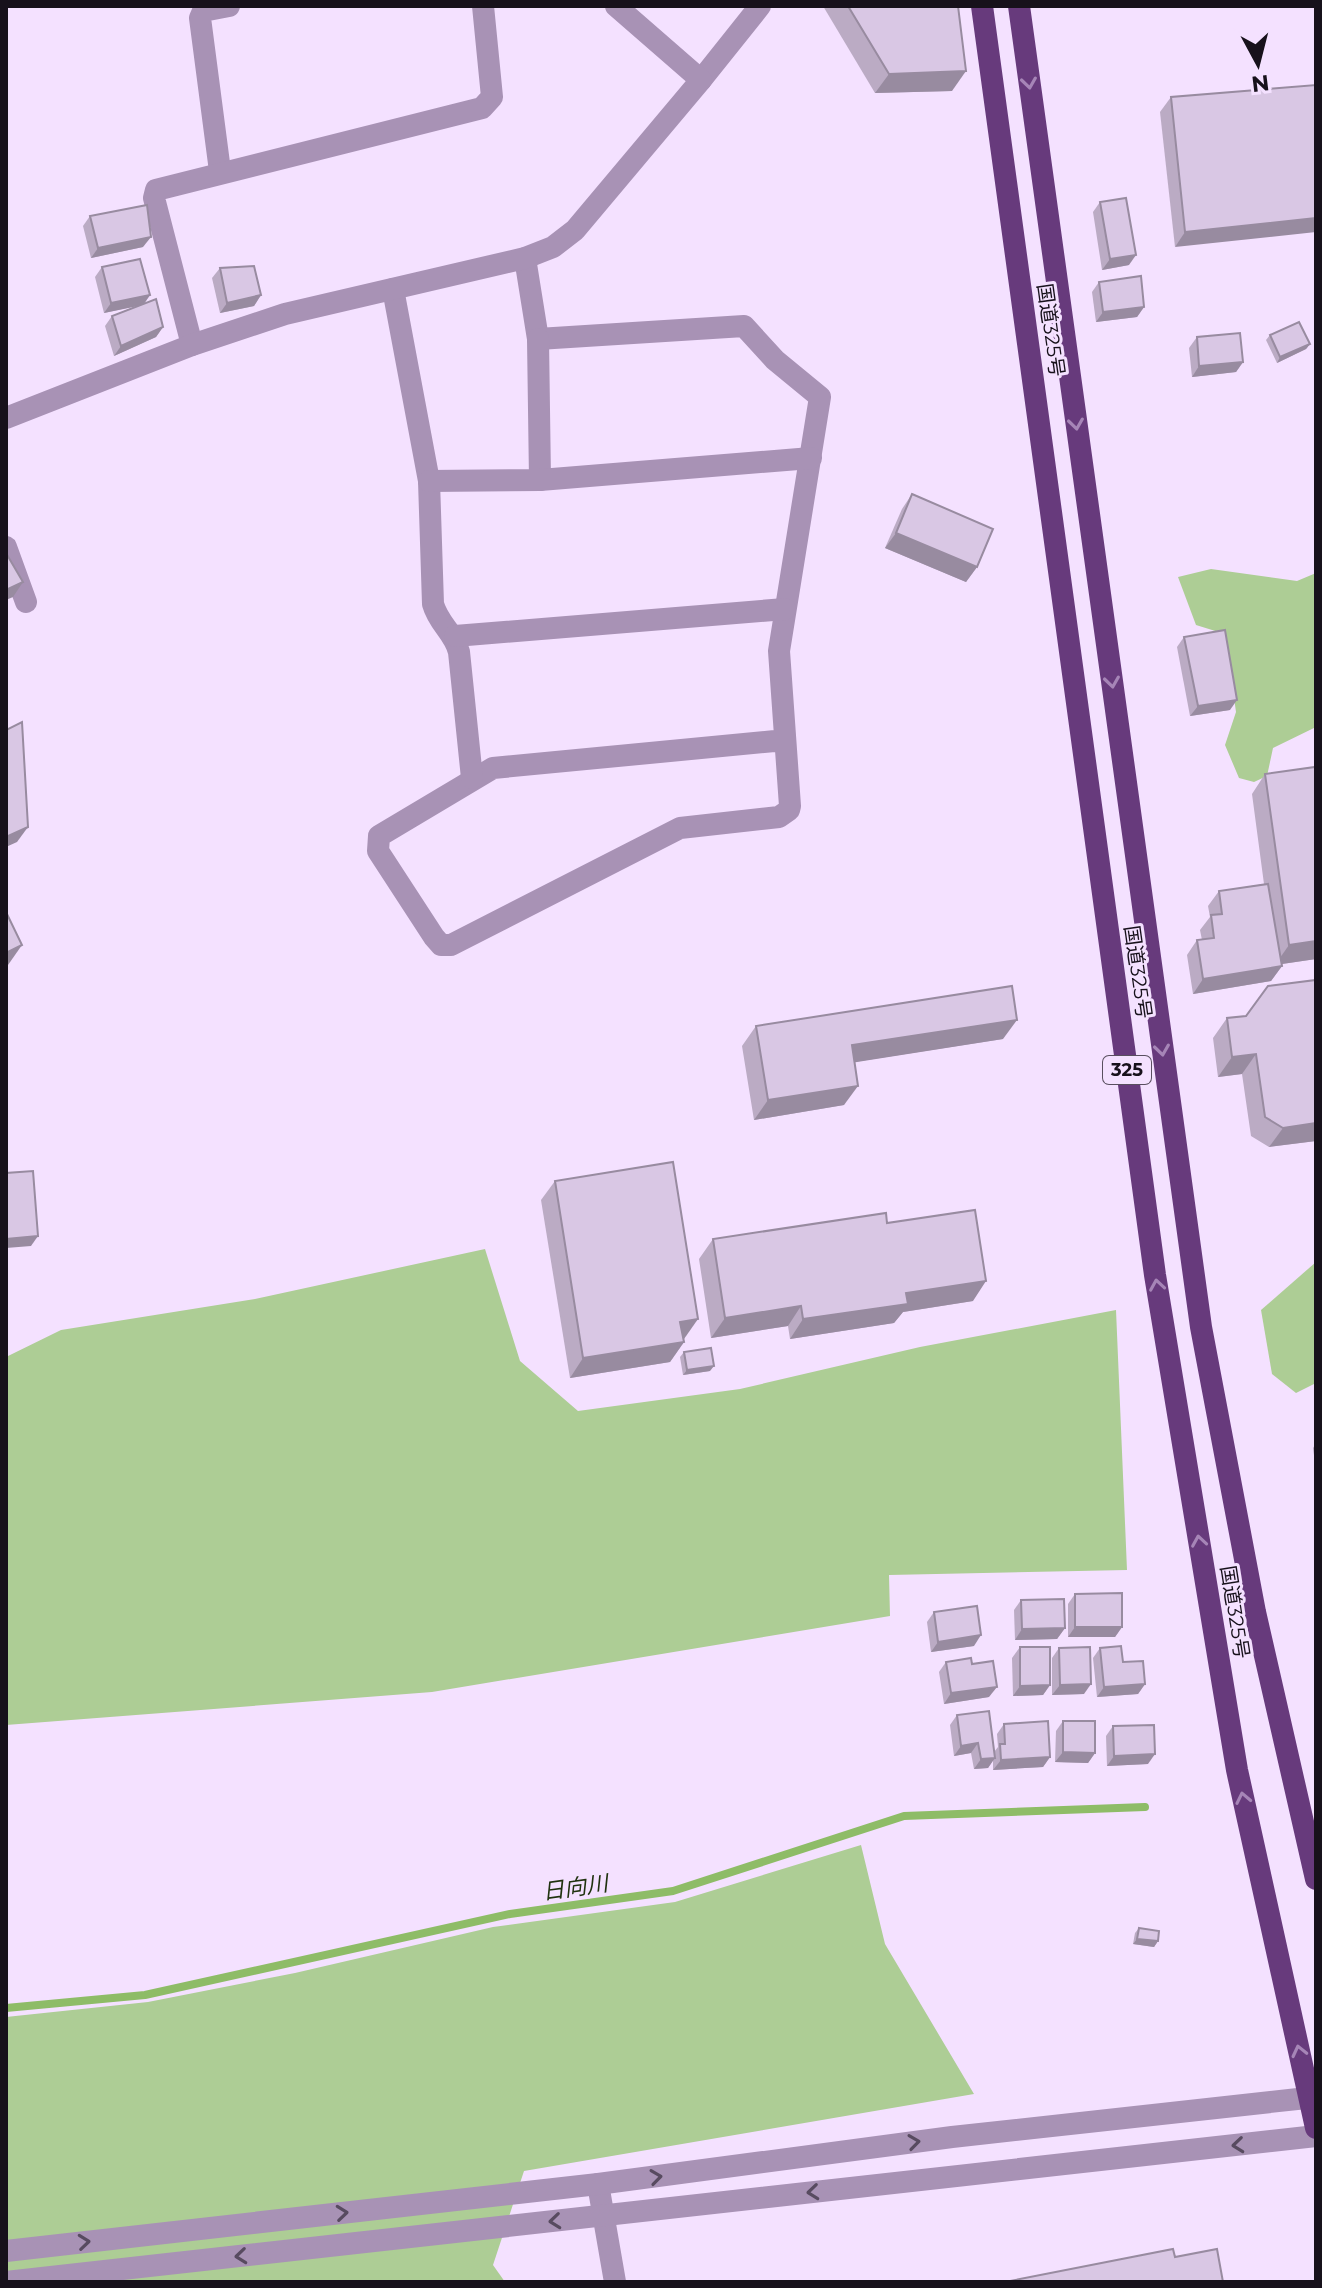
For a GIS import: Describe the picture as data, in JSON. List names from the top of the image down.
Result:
{
  "streets": {
    "highway": ["国道325号", "325"]
  },
  "water": ["日向川"],
  "north": "bottom"
}
